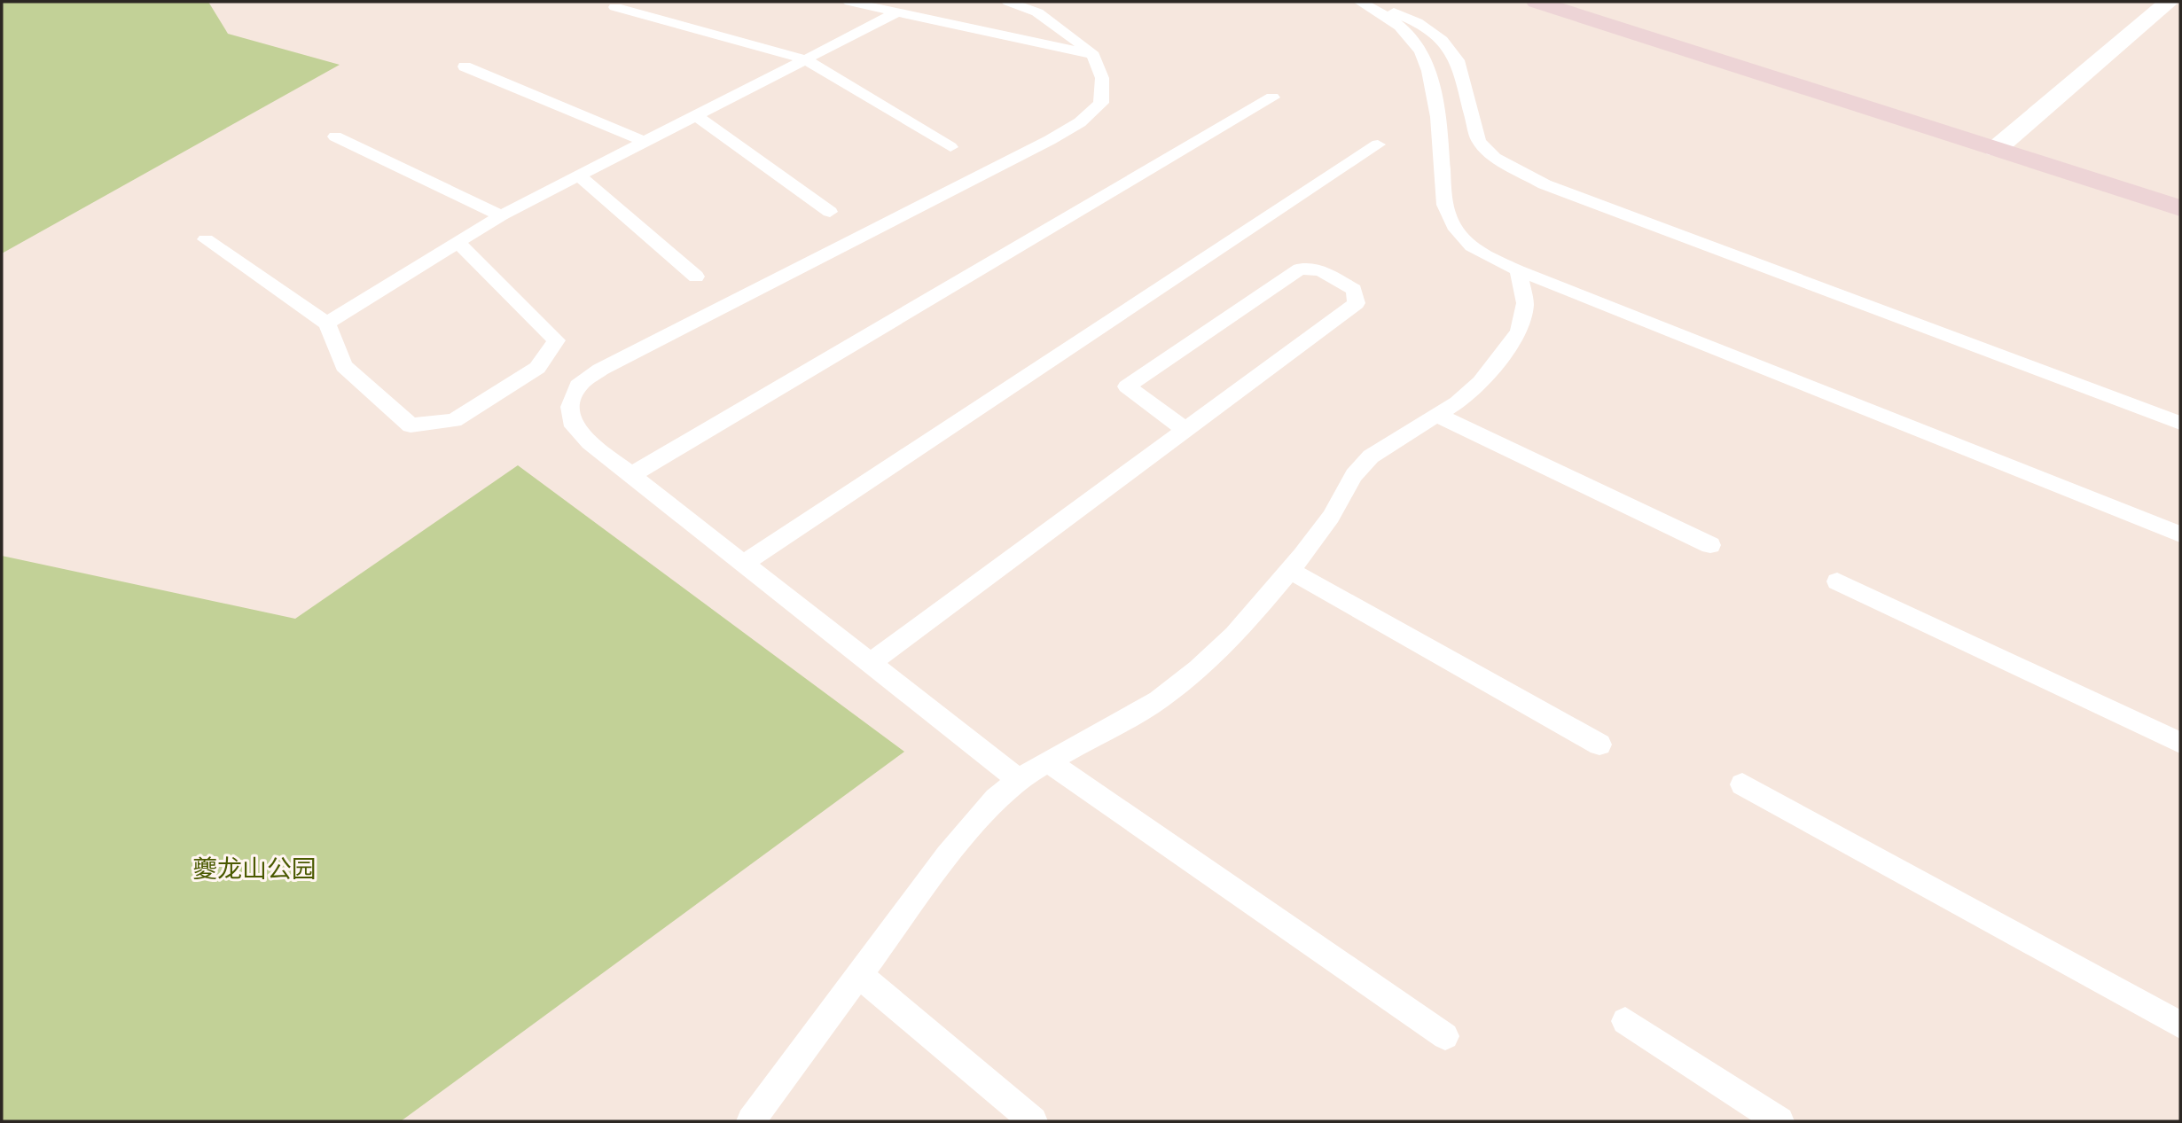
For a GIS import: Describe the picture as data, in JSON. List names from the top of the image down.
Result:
{
  "parks": ["夔龙山公园"]
}
